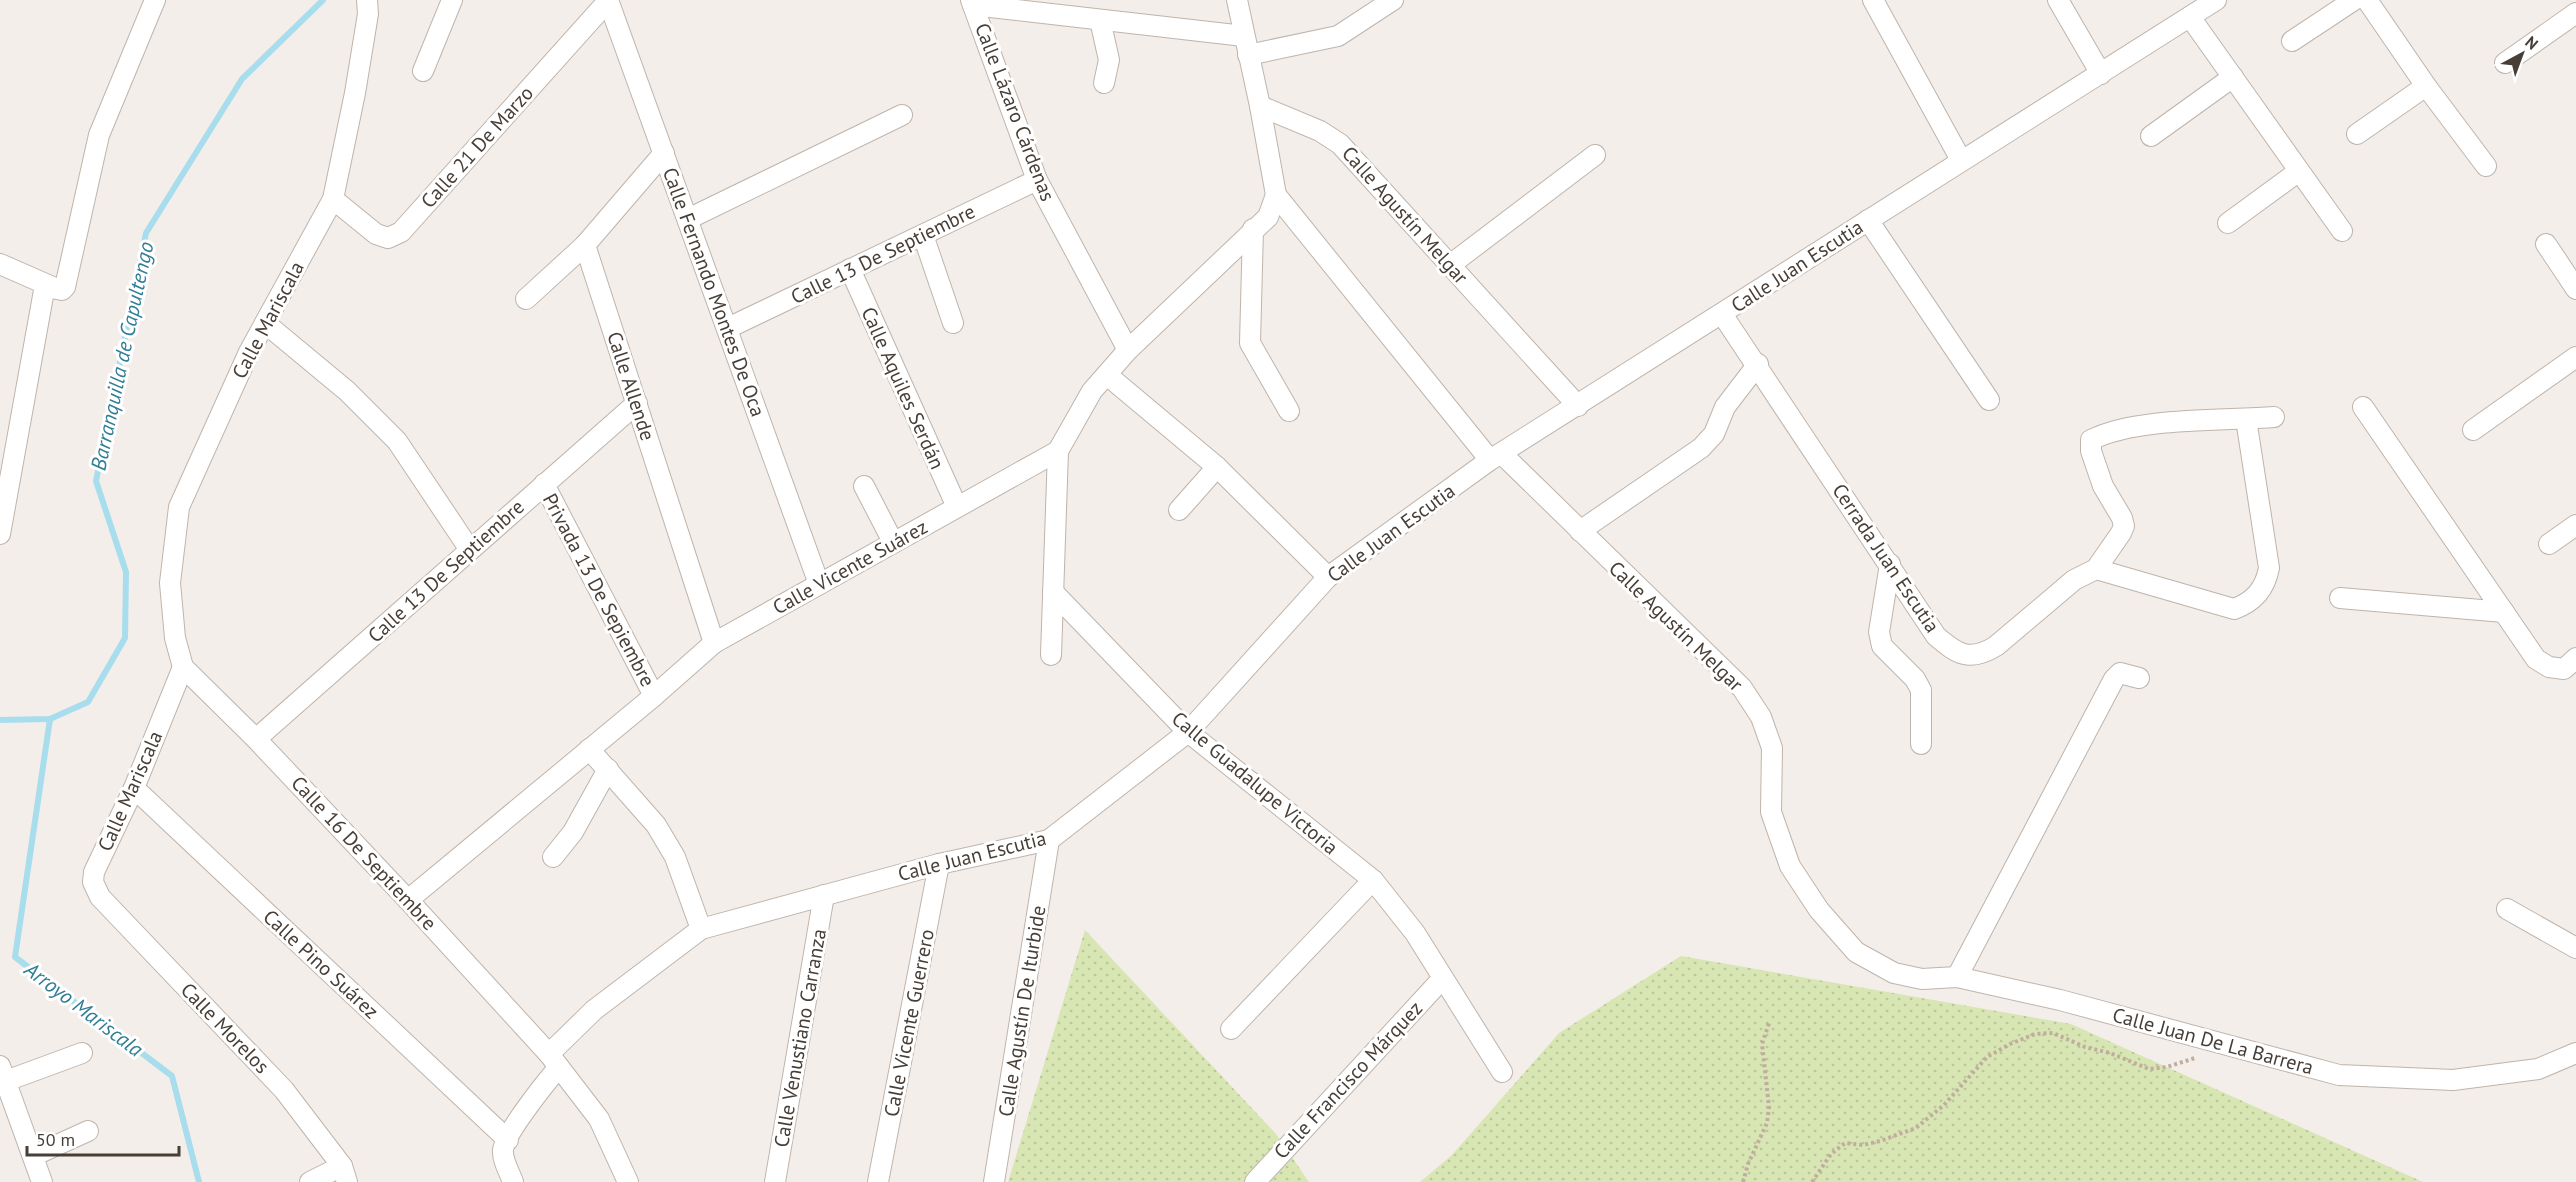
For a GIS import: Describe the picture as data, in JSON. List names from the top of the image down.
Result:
{
  "streets": {
    "street": [
      "Calle Lázaro Cárdenas",
      "Calle 21 De Marzo",
      "Calle Agustín Melgar",
      "Calle 13 De Septiembre",
      "Calle Juan Escutia",
      "Calle Fernando Montes De Oca",
      "Calle Mariscala",
      "Calle Allende",
      "Calle Aquiles Serdán",
      "Cerrada Juan Escutia",
      "Calle Vicente Suárez",
      "Privada 13 De Sepiembre",
      "Calle Guadalupe Victoria",
      "Calle 16 De Septiembre",
      "Calle Pino Suárez",
      "Calle Agustín De Iturbide",
      "Calle Vicente Guerrero",
      "Calle Morelos",
      "Calle Venustiano Carranza",
      "Calle Juan De La Barrera",
      "Calle Francisco Márquez"
    ]
  },
  "crossings": [
    ["Calle Lázaro Cárdenas", "Calle 13 De Septiembre"],
    ["Calle 21 De Marzo", "Calle Fernando Montes De Oca"],
    ["Calle 21 De Marzo", "Calle Mariscala"],
    ["Calle Agustín Melgar", "Calle Juan Escutia"],
    ["Calle Agustín Melgar", "Calle Juan De La Barrera"],
    ["Calle 13 De Septiembre", "Calle Fernando Montes De Oca"],
    ["Calle 13 De Septiembre", "Calle Allende"],
    ["Calle 13 De Septiembre", "Calle Aquiles Serdán"],
    ["Calle 13 De Septiembre", "Privada 13 De Sepiembre"],
    ["Calle 13 De Septiembre", "Calle 16 De Septiembre"],
    ["Calle Juan Escutia", "Cerrada Juan Escutia"],
    ["Calle Juan Escutia", "Calle Guadalupe Victoria"],
    ["Calle Juan Escutia", "Calle 16 De Septiembre"],
    ["Calle Juan Escutia", "Calle Agustín De Iturbide"],
    ["Calle Juan Escutia", "Calle Vicente Guerrero"],
    ["Calle Juan Escutia", "Calle Venustiano Carranza"],
    ["Calle Fernando Montes De Oca", "Calle Vicente Suárez"],
    ["Calle Mariscala", "Calle 16 De Septiembre"],
    ["Calle Mariscala", "Calle Pino Suárez"],
    ["Calle Mariscala", "Calle Morelos"],
    ["Calle Allende", "Calle Vicente Suárez"],
    ["Calle Aquiles Serdán", "Calle Vicente Suárez"],
    ["Calle Vicente Suárez", "Privada 13 De Sepiembre"],
    ["Calle Vicente Suárez", "Calle 16 De Septiembre"],
    ["Calle Guadalupe Victoria", "Calle Francisco Márquez"]
  ],
  "water": ["Barranquilla de Capultengo", "Arroyo Mariscala"],
  "scale_bar": "50 m",
  "north": "top right"
}
